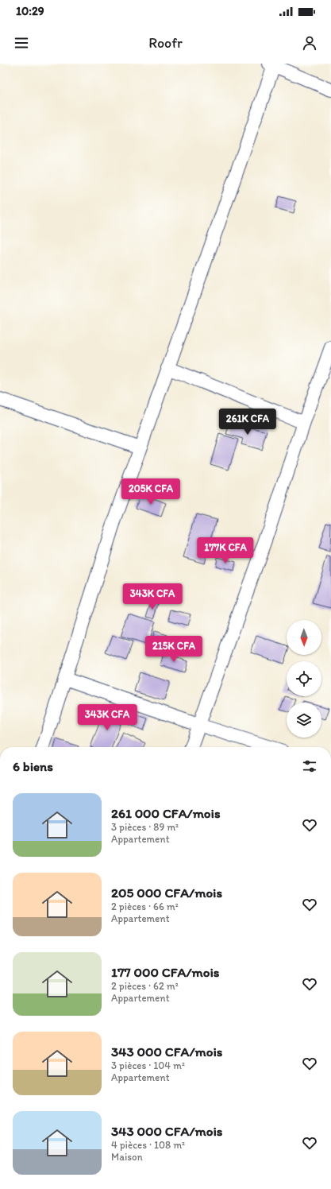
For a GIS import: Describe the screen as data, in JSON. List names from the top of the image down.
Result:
{
  "north": "bottom",
  "page": {
    "status": "10:29",
    "header": "Roofr",
    "price": [
      "261K CFA",
      "205K CFA",
      "177K CFA",
      "343K CFA",
      "215K CFA",
      "343K CFA"
    ],
    "heading": "6 biens",
    "list": [
      {
        "name": "261 000 CFA/mois",
        "note": "3 pièces · 89 m² · Appartement"
      },
      {
        "name": "205 000 CFA/mois",
        "note": "2 pièces · 66 m² · Appartement"
      },
      {
        "name": "177 000 CFA/mois",
        "note": "2 pièces · 62 m² · Appartement"
      },
      {
        "name": "343 000 CFA/mois",
        "note": "3 pièces · 104 m² · Appartement"
      },
      {
        "name": "343 000 CFA/mois",
        "note": "4 pièces · 108 m² · Maison"
      }
    ]
  }
}
